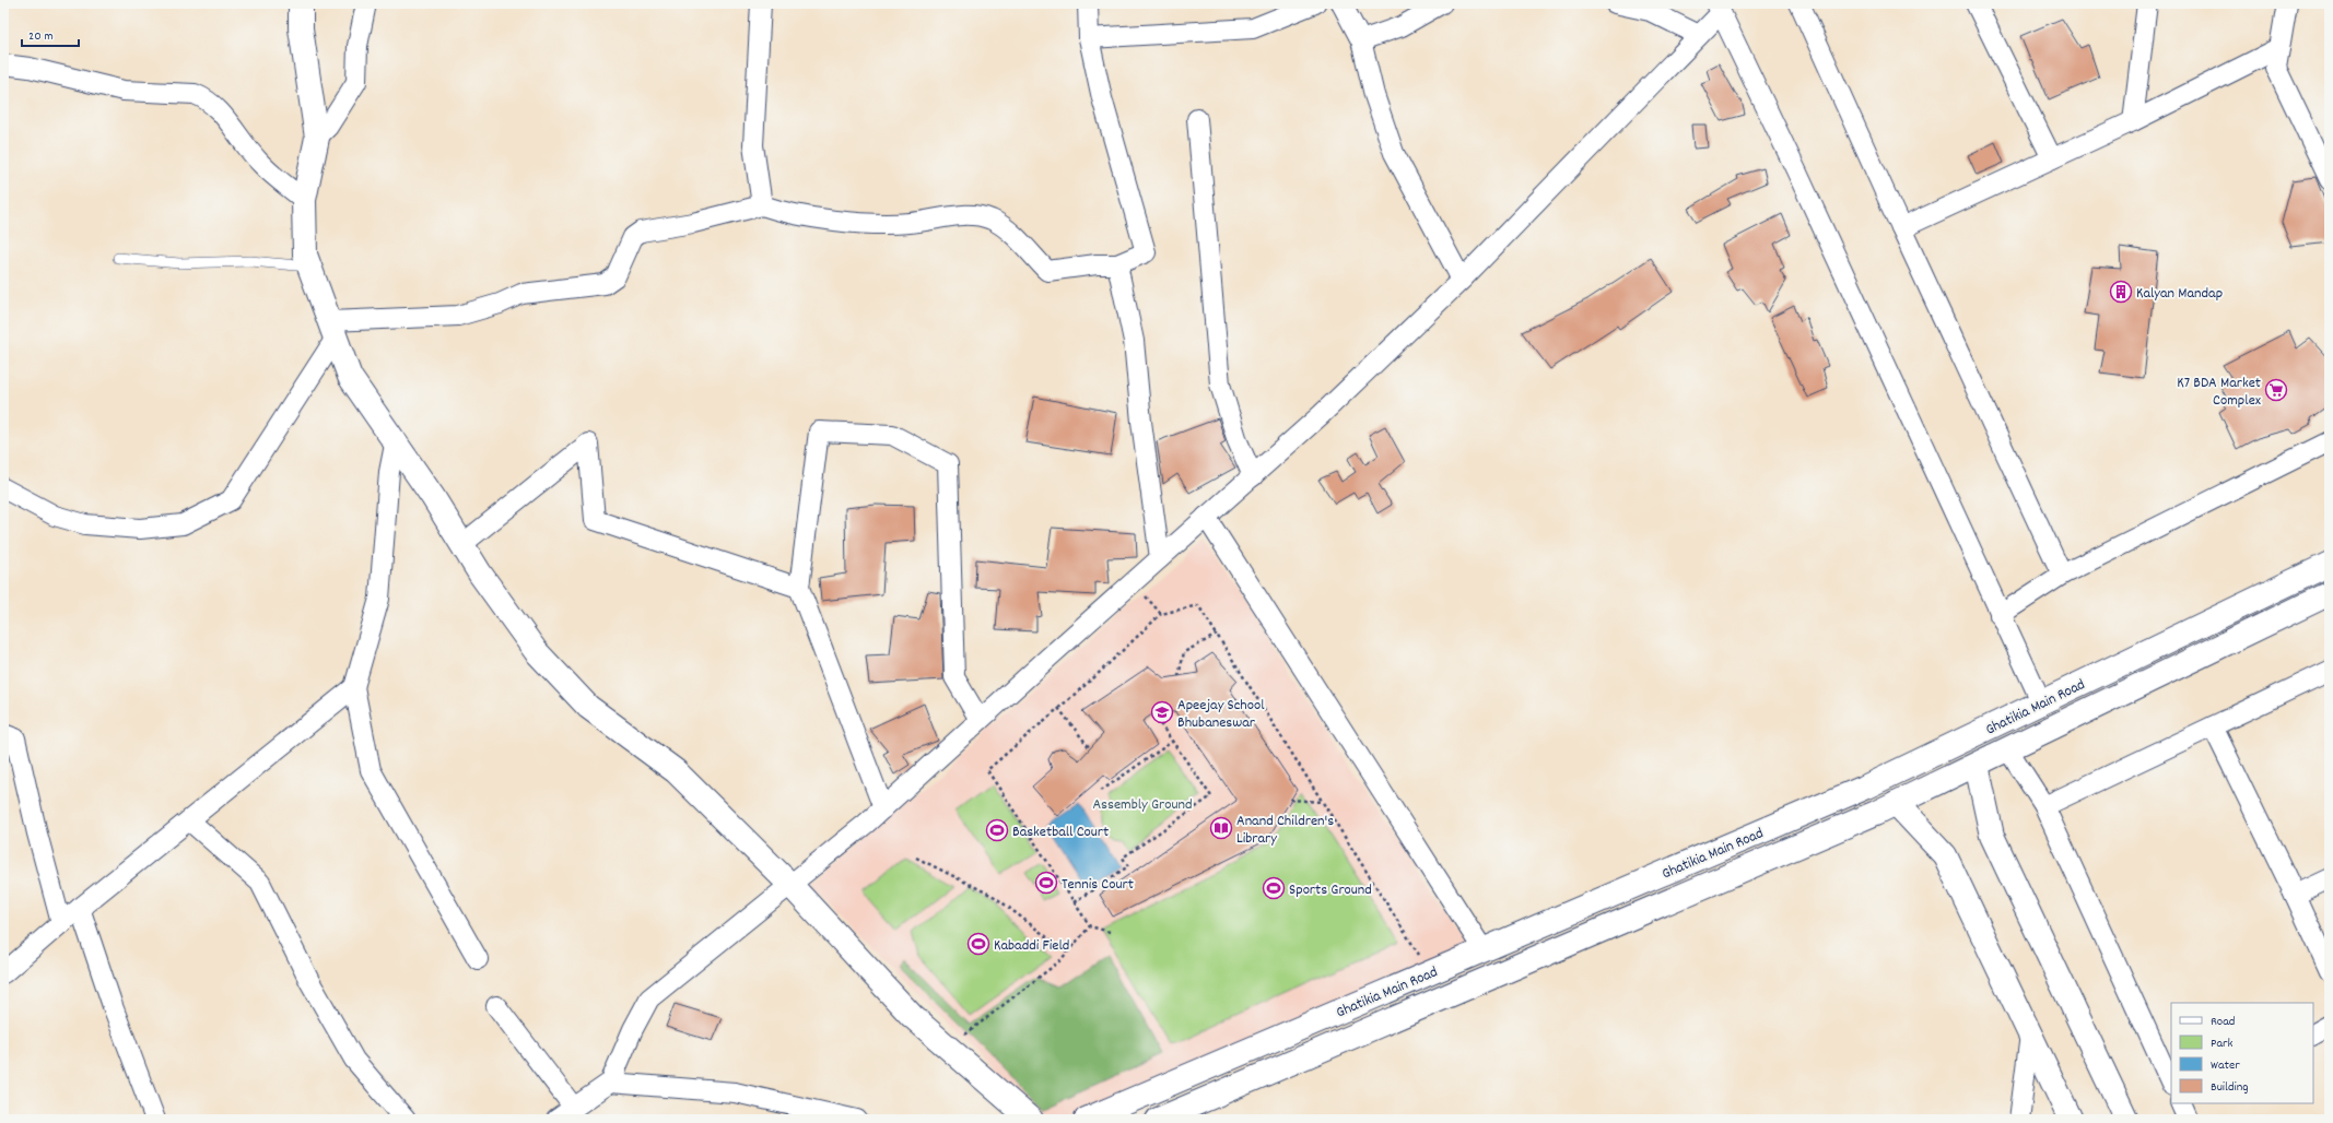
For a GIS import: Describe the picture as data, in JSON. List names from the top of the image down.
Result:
{
  "streets": {
    "street": ["Ghatikia Main Road"]
  },
  "parks": ["Assembly Ground"],
  "places": {
    "building": ["Kalyan Mandap"],
    "supermarket": ["K7 BDA Market Complex"],
    "school or university": ["Apeejay School Bhubaneswar"],
    "library": ["Anand Children's Library"],
    "sports": [
      "Basketball Court",
      "Tennis Court",
      "Sports Ground",
      "Kabaddi Field"
    ]
  },
  "legend": [
    "Road",
    "Park",
    "Water",
    "Building"
  ],
  "scale_bar": "20 m"
}
